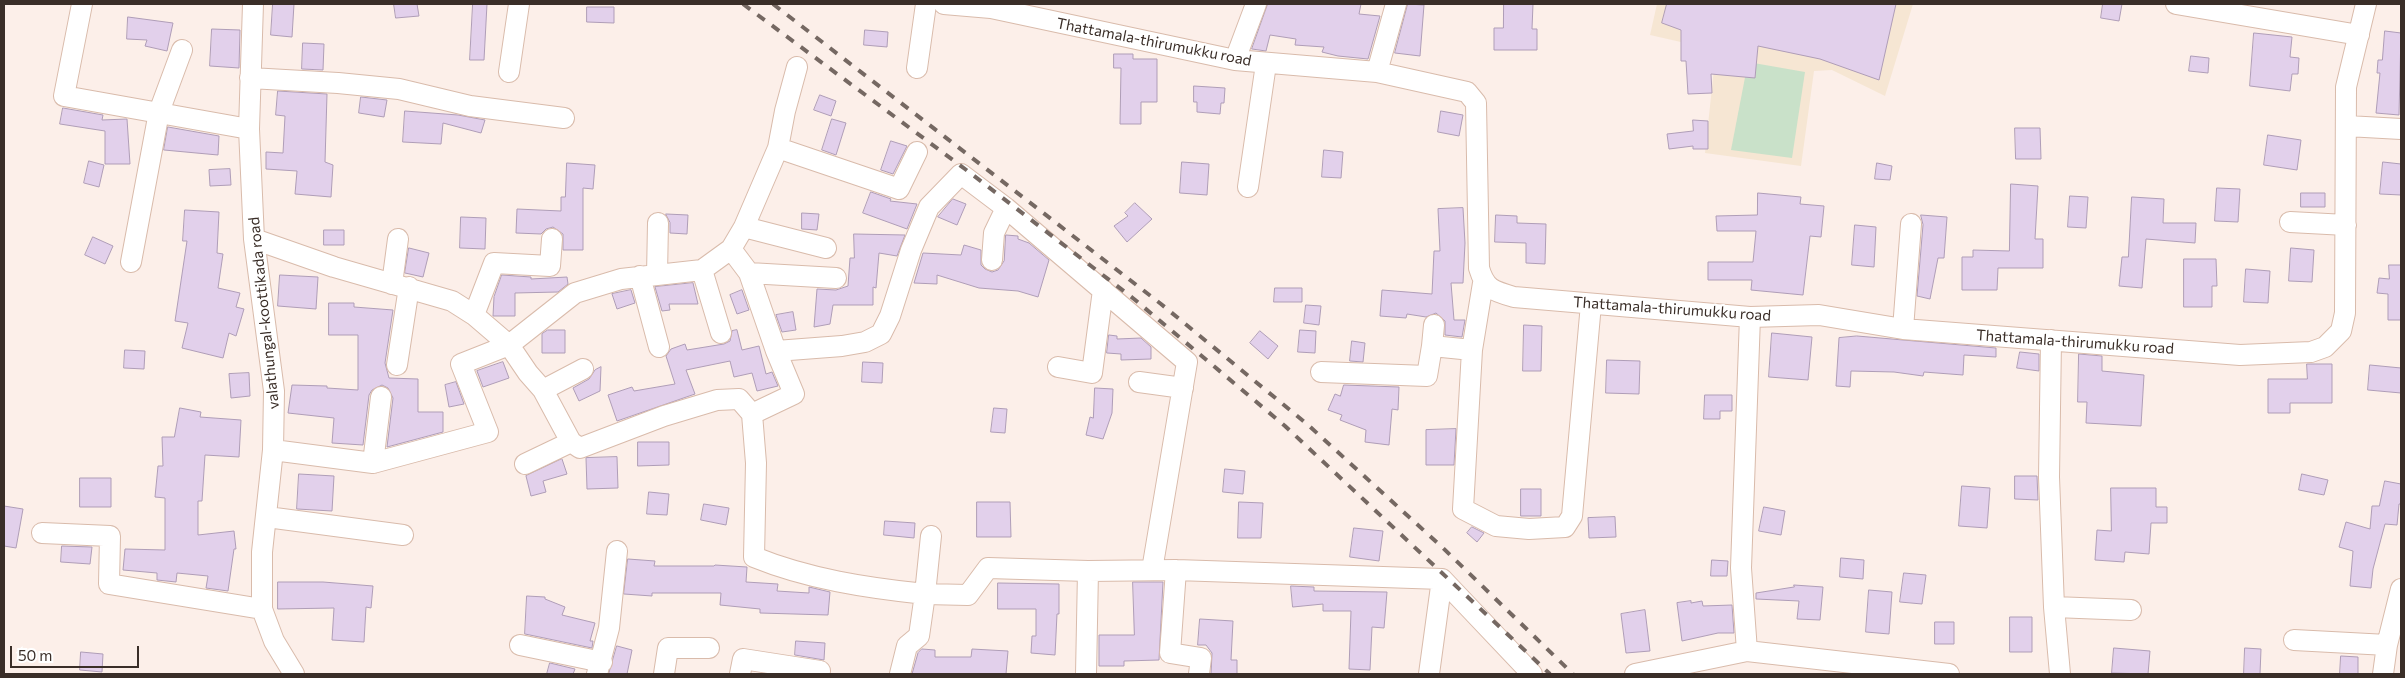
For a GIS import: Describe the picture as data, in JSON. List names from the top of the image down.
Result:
{
  "streets": {
    "street": ["Thattamala-thirumukku road", "valathungal-koottikada road"]
  },
  "scale_bar": "50 m"
}
